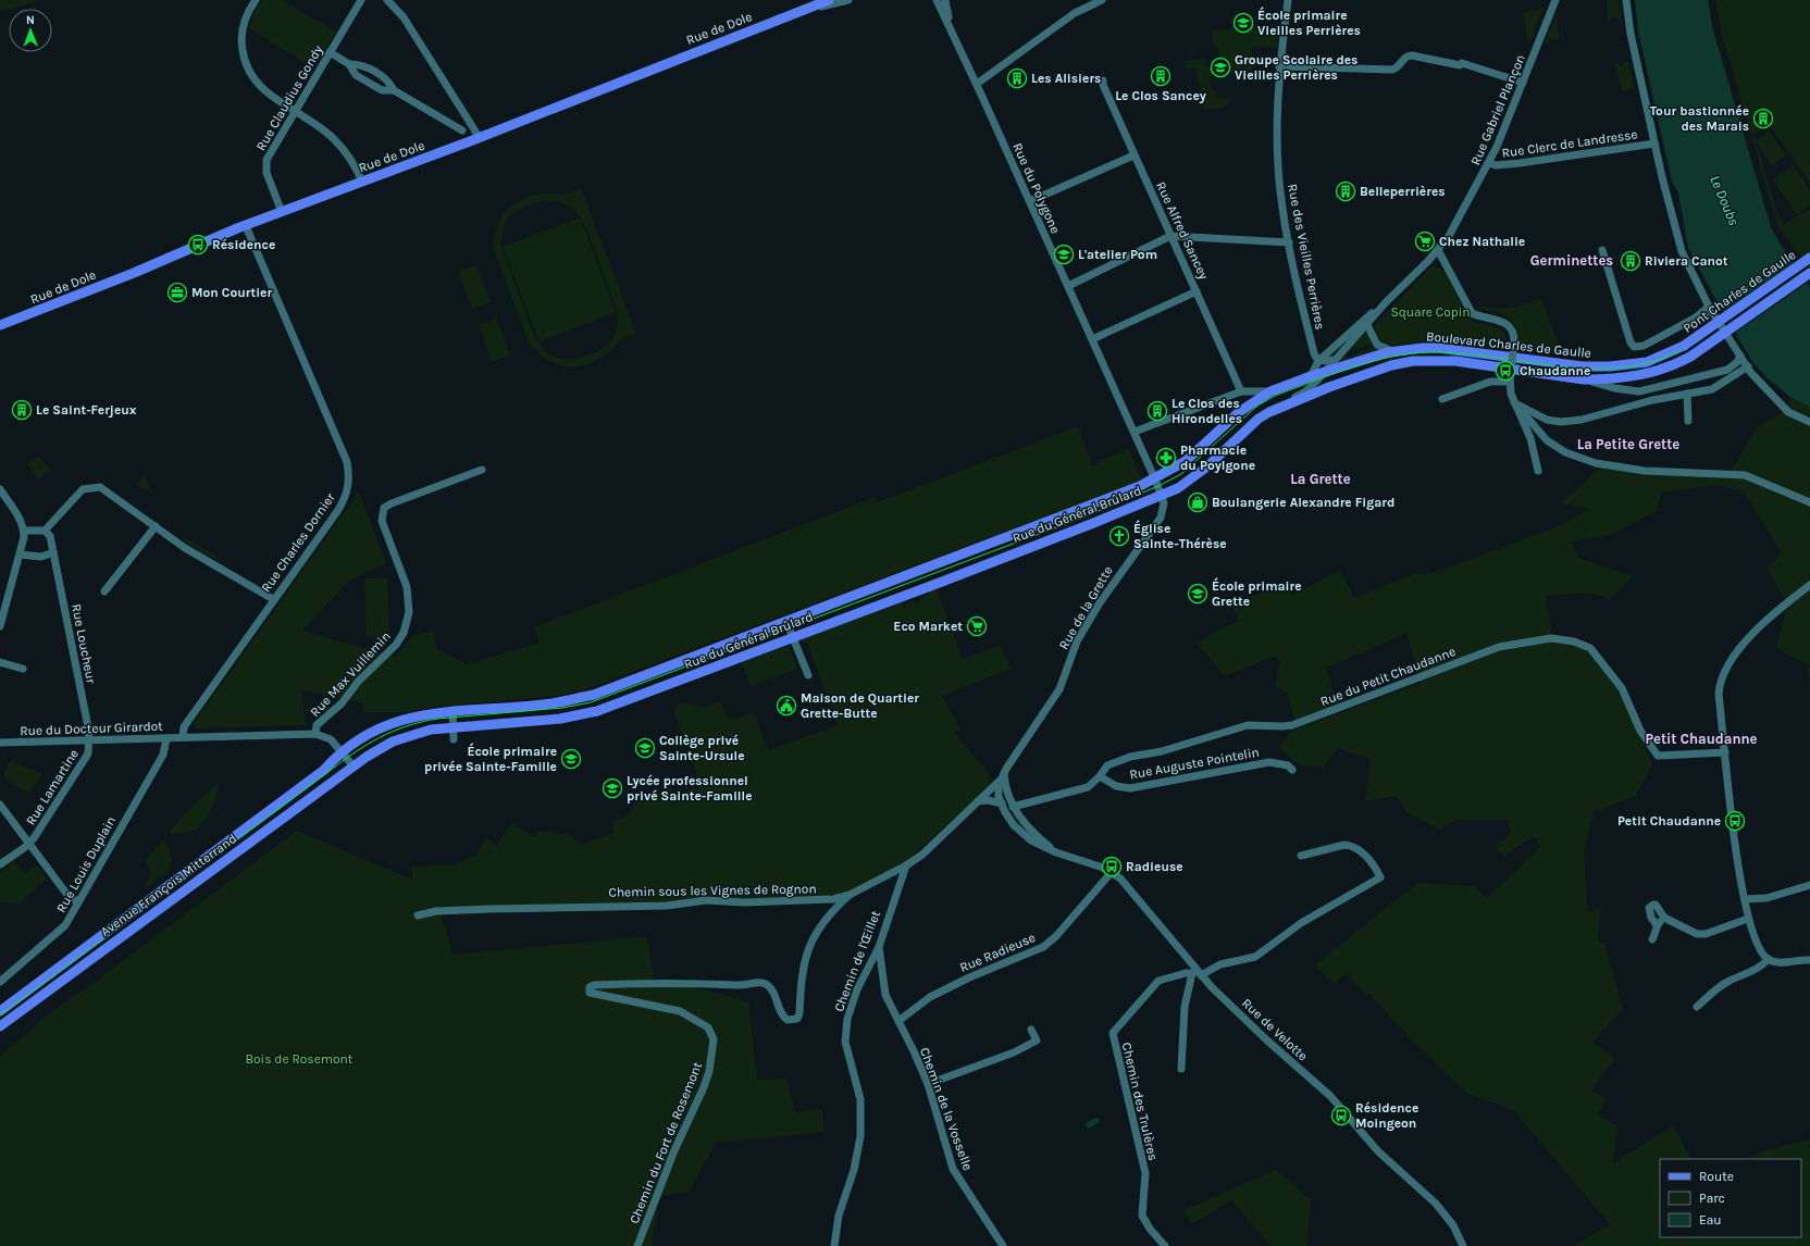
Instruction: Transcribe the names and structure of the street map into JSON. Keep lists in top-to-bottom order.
{
  "streets": {
    "main road": [
      "Rue de Dole",
      "Pont Charles de Gaulle",
      "Boulevard Charles de Gaulle",
      "Rue du Général Brûlard",
      "Avenue François Mitterrand"
    ],
    "street": [
      "Rue Claudius Gondy",
      "Rue Gabriel Plançon",
      "Rue Clerc de Landresse",
      "Rue du Polygone",
      "Rue Alfred Sancey",
      "Rue des Vieilles Perrières",
      "Rue Charles Dornier",
      "Rue de la Grette",
      "Rue Loucheur",
      "Rue Max Vuillemin",
      "Rue du Petit Chaudanne",
      "Rue du Docteur Girardot",
      "Rue Auguste Pointelin",
      "Rue Lamartine",
      "Rue Louis Duplain",
      "Chemin sous les Vignes de Rognon",
      "Rue Radieuse",
      "Chemin de l'Œillet",
      "Rue de Velotte",
      "Chemin des Trulères",
      "Chemin de la Vosselle",
      "Chemin du Fort de Rosemont"
    ]
  },
  "crossings": [
    ["Rue de Dole", "Rue Claudius Gondy"],
    ["Rue de Dole", "Rue Charles Dornier"],
    ["Rue Gabriel Plançon", "Rue Clerc de Landresse"],
    ["Rue Gabriel Plançon", "Rue des Vieilles Perrières"],
    ["Rue Gabriel Plançon", "Boulevard Charles de Gaulle"],
    ["Rue du Polygone", "Boulevard Charles de Gaulle"],
    ["Rue du Polygone", "Rue du Général Brûlard"],
    ["Rue du Polygone", "Rue de la Grette"],
    ["Pont Charles de Gaulle", "Boulevard Charles de Gaulle"],
    ["Boulevard Charles de Gaulle", "Rue du Général Brûlard"],
    ["Rue du Général Brûlard", "Rue de la Grette"],
    ["Rue du Général Brûlard", "Avenue François Mitterrand"],
    ["Rue Charles Dornier", "Rue du Docteur Girardot"],
    ["Rue de la Grette", "Chemin sous les Vignes de Rognon"],
    ["Rue de la Grette", "Rue de Velotte"],
    ["Rue Loucheur", "Rue du Docteur Girardot"],
    ["Rue Loucheur", "Rue Lamartine"],
    ["Rue du Petit Chaudanne", "Rue Auguste Pointelin"],
    ["Rue du Petit Chaudanne", "Rue de Velotte"],
    ["Rue du Docteur Girardot", "Rue Lamartine"],
    ["Rue du Docteur Girardot", "Rue Louis Duplain"],
    ["Chemin sous les Vignes de Rognon", "Chemin de l'Œillet"],
    ["Chemin sous les Vignes de Rognon", "Rue de Velotte"],
    ["Chemin sous les Vignes de Rognon", "Chemin du Fort de Rosemont"],
    ["Rue Radieuse", "Rue de Velotte"],
    ["Rue Radieuse", "Chemin de la Vosselle"],
    ["Chemin de l'Œillet", "Chemin de la Vosselle"],
    ["Rue de Velotte", "Chemin des Trulères"]
  ],
  "districts": [
    "Germinettes",
    "La Petite Grette",
    "La Grette",
    "Petit Chaudanne"
  ],
  "water": ["Le Doubs"],
  "parks": ["Square Copin", "Bois de Rosemont"],
  "places": {
    "school or university": [
      "École primaire Vieilles Perrières",
      "Groupe Scolaire des Vieilles Perrières",
      "L'atelier Pom",
      "École primaire Grette",
      "Collège privé Sainte-Ursule",
      "École primaire privée Sainte-Famille",
      "Lycée professionnel privé Sainte-Famille"
    ],
    "building": [
      "Le Clos Sancey",
      "Les Alisiers",
      "Tour bastionnée des Marais",
      "Belleperrières",
      "Riviera Canot",
      "Le Saint-Ferjeux",
      "Le Clos des Hirondelles"
    ],
    "supermarket": ["Chez Nathalie", "Eco Market"],
    "bus stop": [
      "Résidence",
      "Chaudanne",
      "Petit Chaudanne",
      "Radieuse",
      "Résidence Moingeon"
    ],
    "office": ["Mon Courtier"],
    "pharmacy": ["Pharmacie du Poylgone"],
    "shop": ["Boulangerie Alexandre Figard"],
    "church": ["Église Sainte-Thérèse"],
    "public building": ["Maison de Quartier Grette-Butte"]
  },
  "legend": ["Route", "Parc", "Eau"],
  "north": "top"
}
